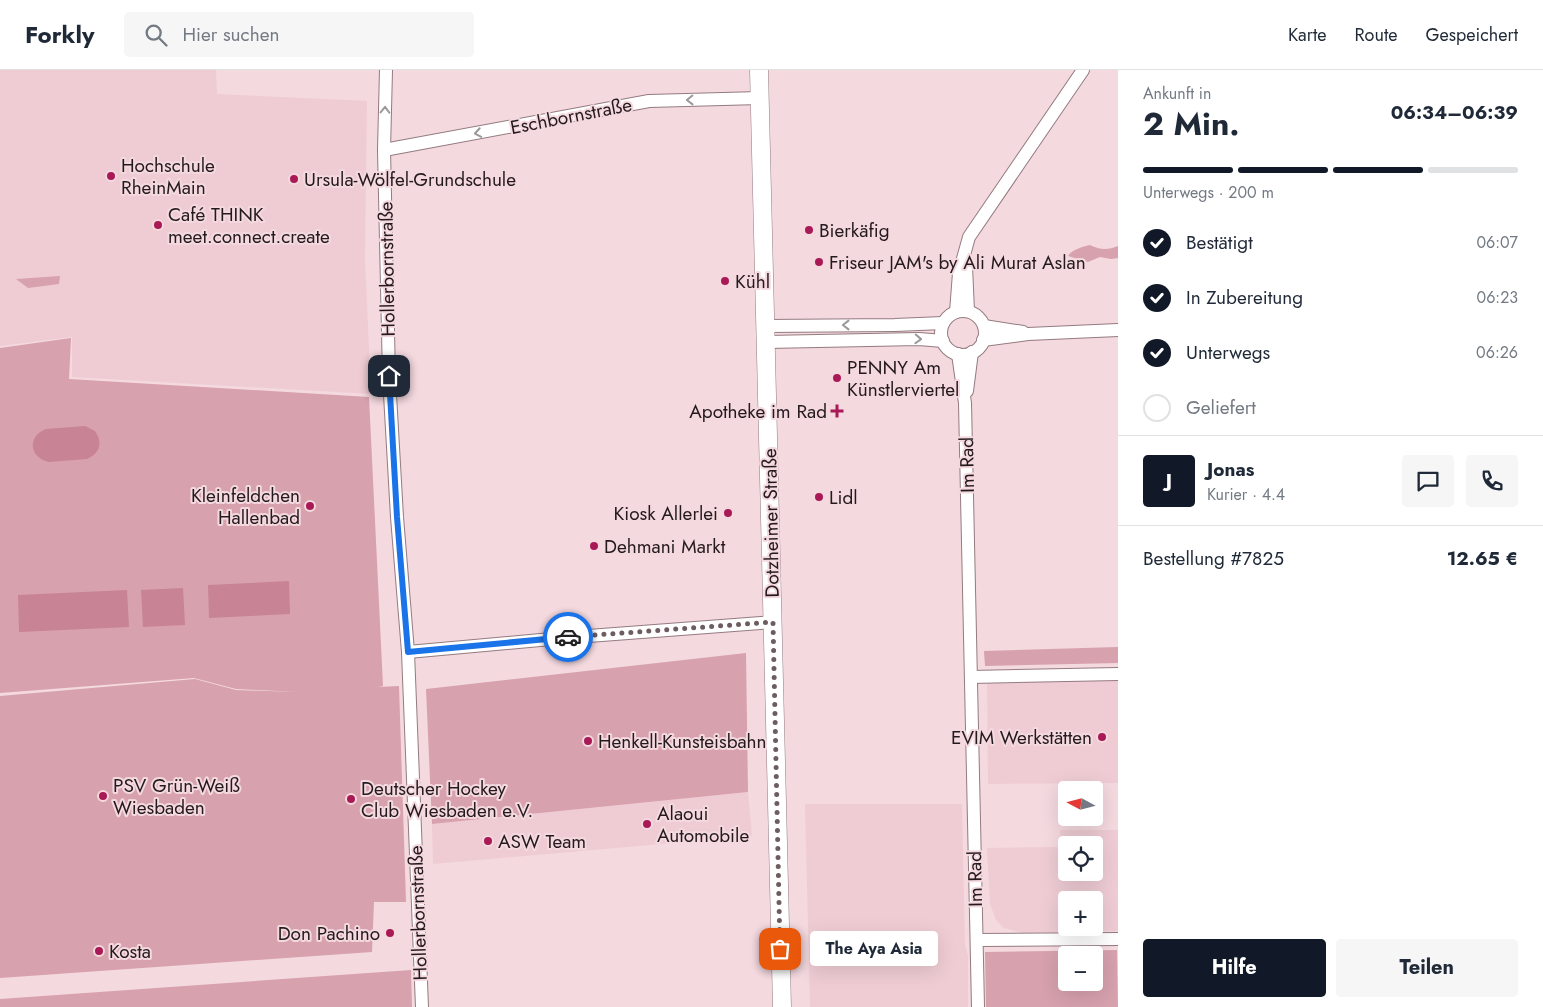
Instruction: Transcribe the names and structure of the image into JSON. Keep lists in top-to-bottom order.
{
  "streets": {
    "main road": ["Dotzheimer Straße"],
    "street": ["Eschbornstraße", "Hollerbornstraße", "Im Rad"]
  },
  "crossings": [
    ["Eschbornstraße", "Hollerbornstraße"],
    ["Eschbornstraße", "Dotzheimer Straße"]
  ],
  "one_way": ["Eschbornstraße"],
  "places": {
    "other": [
      "Hochschule RheinMain",
      "Ursula-Wölfel-Grundschule",
      "Café THINK meet.connect.create",
      "Bierkäfig",
      "Friseur JAM's by Ali Murat Aslan",
      "Kühl",
      "PENNY Am Künstlerviertel",
      "Lidl",
      "Kleinfeldchen Hallenbad",
      "Kiosk Allerlei",
      "Dehmani Markt",
      "EVIM Werkstätten",
      "Henkell-Kunsteisbahn",
      "PSV Grün-Weiß Wiesbaden",
      "Deutscher Hockey Club Wiesbaden e.V.",
      "Alaoui Automobile",
      "ASW Team",
      "Don Pachino",
      "The Aya Asia",
      "Kosta"
    ],
    "health": ["Apotheke im Rad"]
  },
  "north": "left",
  "page": {
    "header": "Forkly",
    "search": "Hier suchen",
    "nav": ["Karte", "Route", "Gespeichert"],
    "heading": ["2 Min.", "Ankunft in", "06:34–06:39"],
    "panel": [
      "Jonas",
      "Kurier · 4.4",
      "Bestellung #7825",
      "12.65 €"
    ],
    "bar": "Unterwegs · 200 m",
    "list": [
      ["Bestätigt", "06:07"],
      ["In Zubereitung", "06:23"],
      ["Unterwegs", "06:26"],
      "Geliefert"
    ],
    "round": "J",
    "map_buttons": ["+", "−"],
    "buttons": ["Hilfe", "Teilen"],
    "bubble": "The Aya Asia"
  }
}
